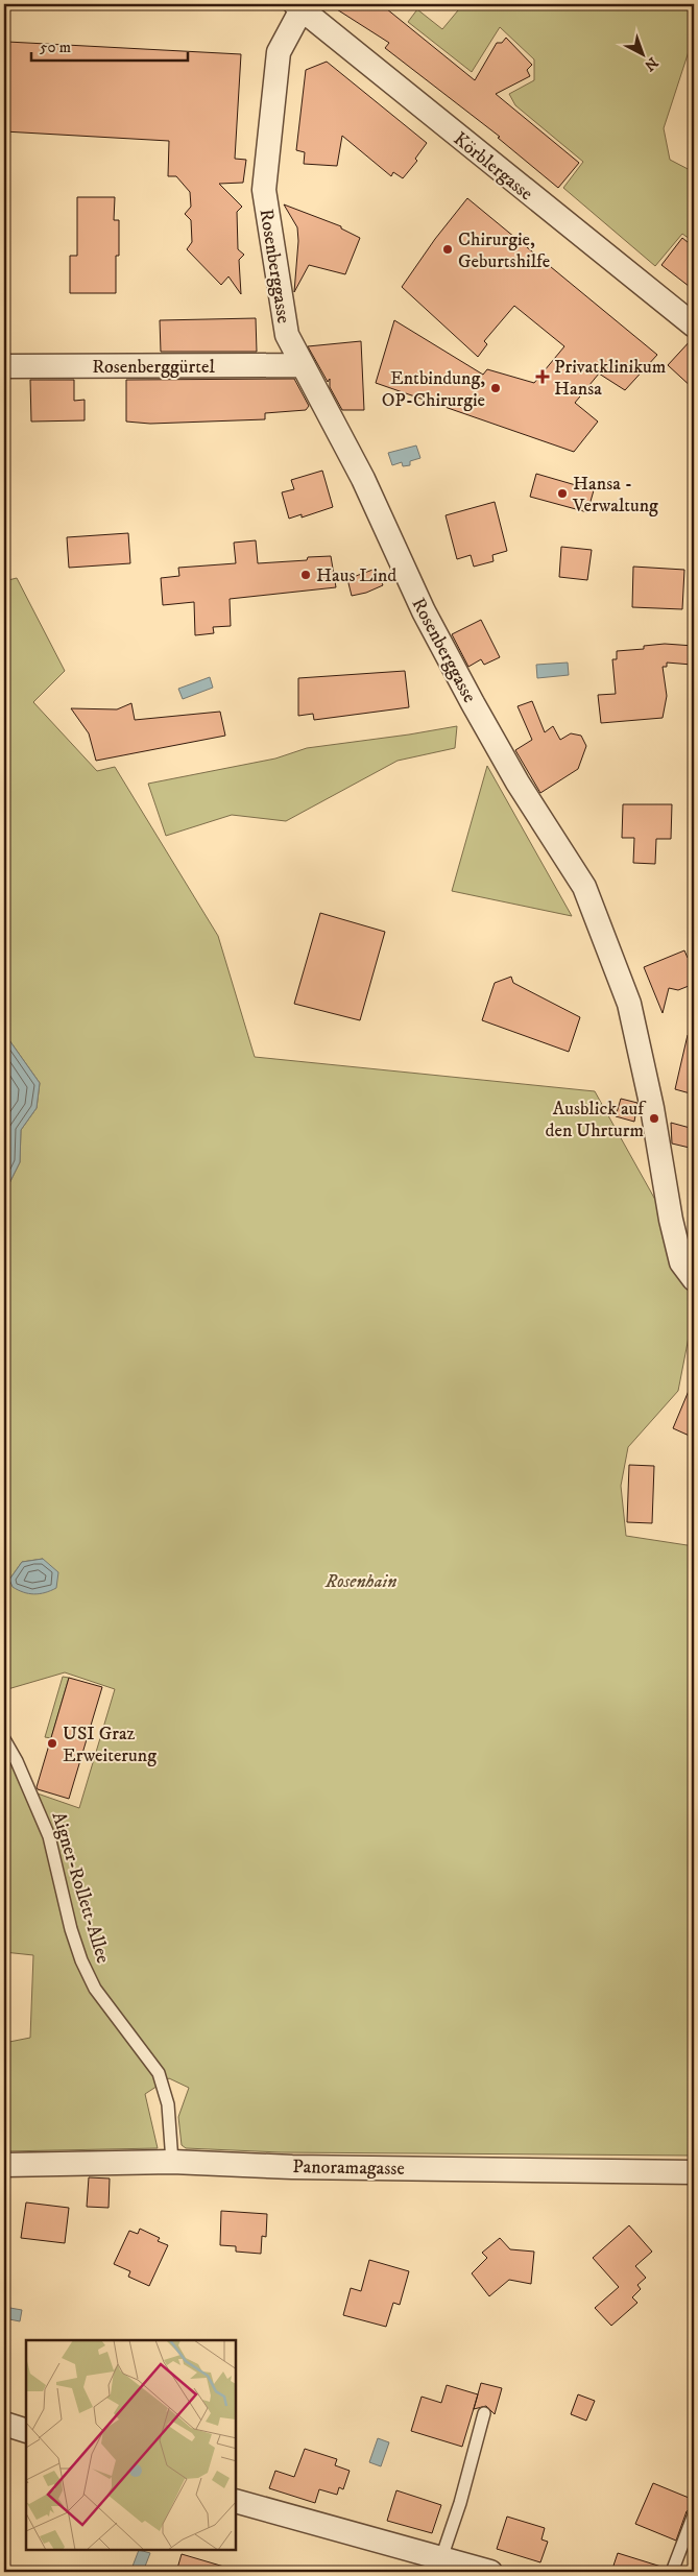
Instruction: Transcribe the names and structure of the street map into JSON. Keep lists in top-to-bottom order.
{
  "streets": {
    "street": [
      "Körblergasse",
      "Rosenberggasse",
      "Rosenberggürtel",
      "Panoramagasse"
    ],
    "lane": ["Aigner-Rollett-Allee"]
  },
  "crossings": [
    ["Körblergasse", "Rosenberggasse"],
    ["Rosenberggasse", "Rosenberggürtel"],
    ["Aigner-Rollett-Allee", "Panoramagasse"]
  ],
  "parks": ["Rosenhain"],
  "places": {
    "other": [
      "Chirurgie, Geburtshilfe",
      "Entbindung, OP-Chirurgie",
      "Hansa - Verwaltung",
      "Haus Lind",
      "Ausblick auf den Uhrturm",
      "USI Graz Erweiterung"
    ],
    "health": ["Privatklinikum Hansa"]
  },
  "scale_bar": "50 m",
  "north": "bottom right"
}
